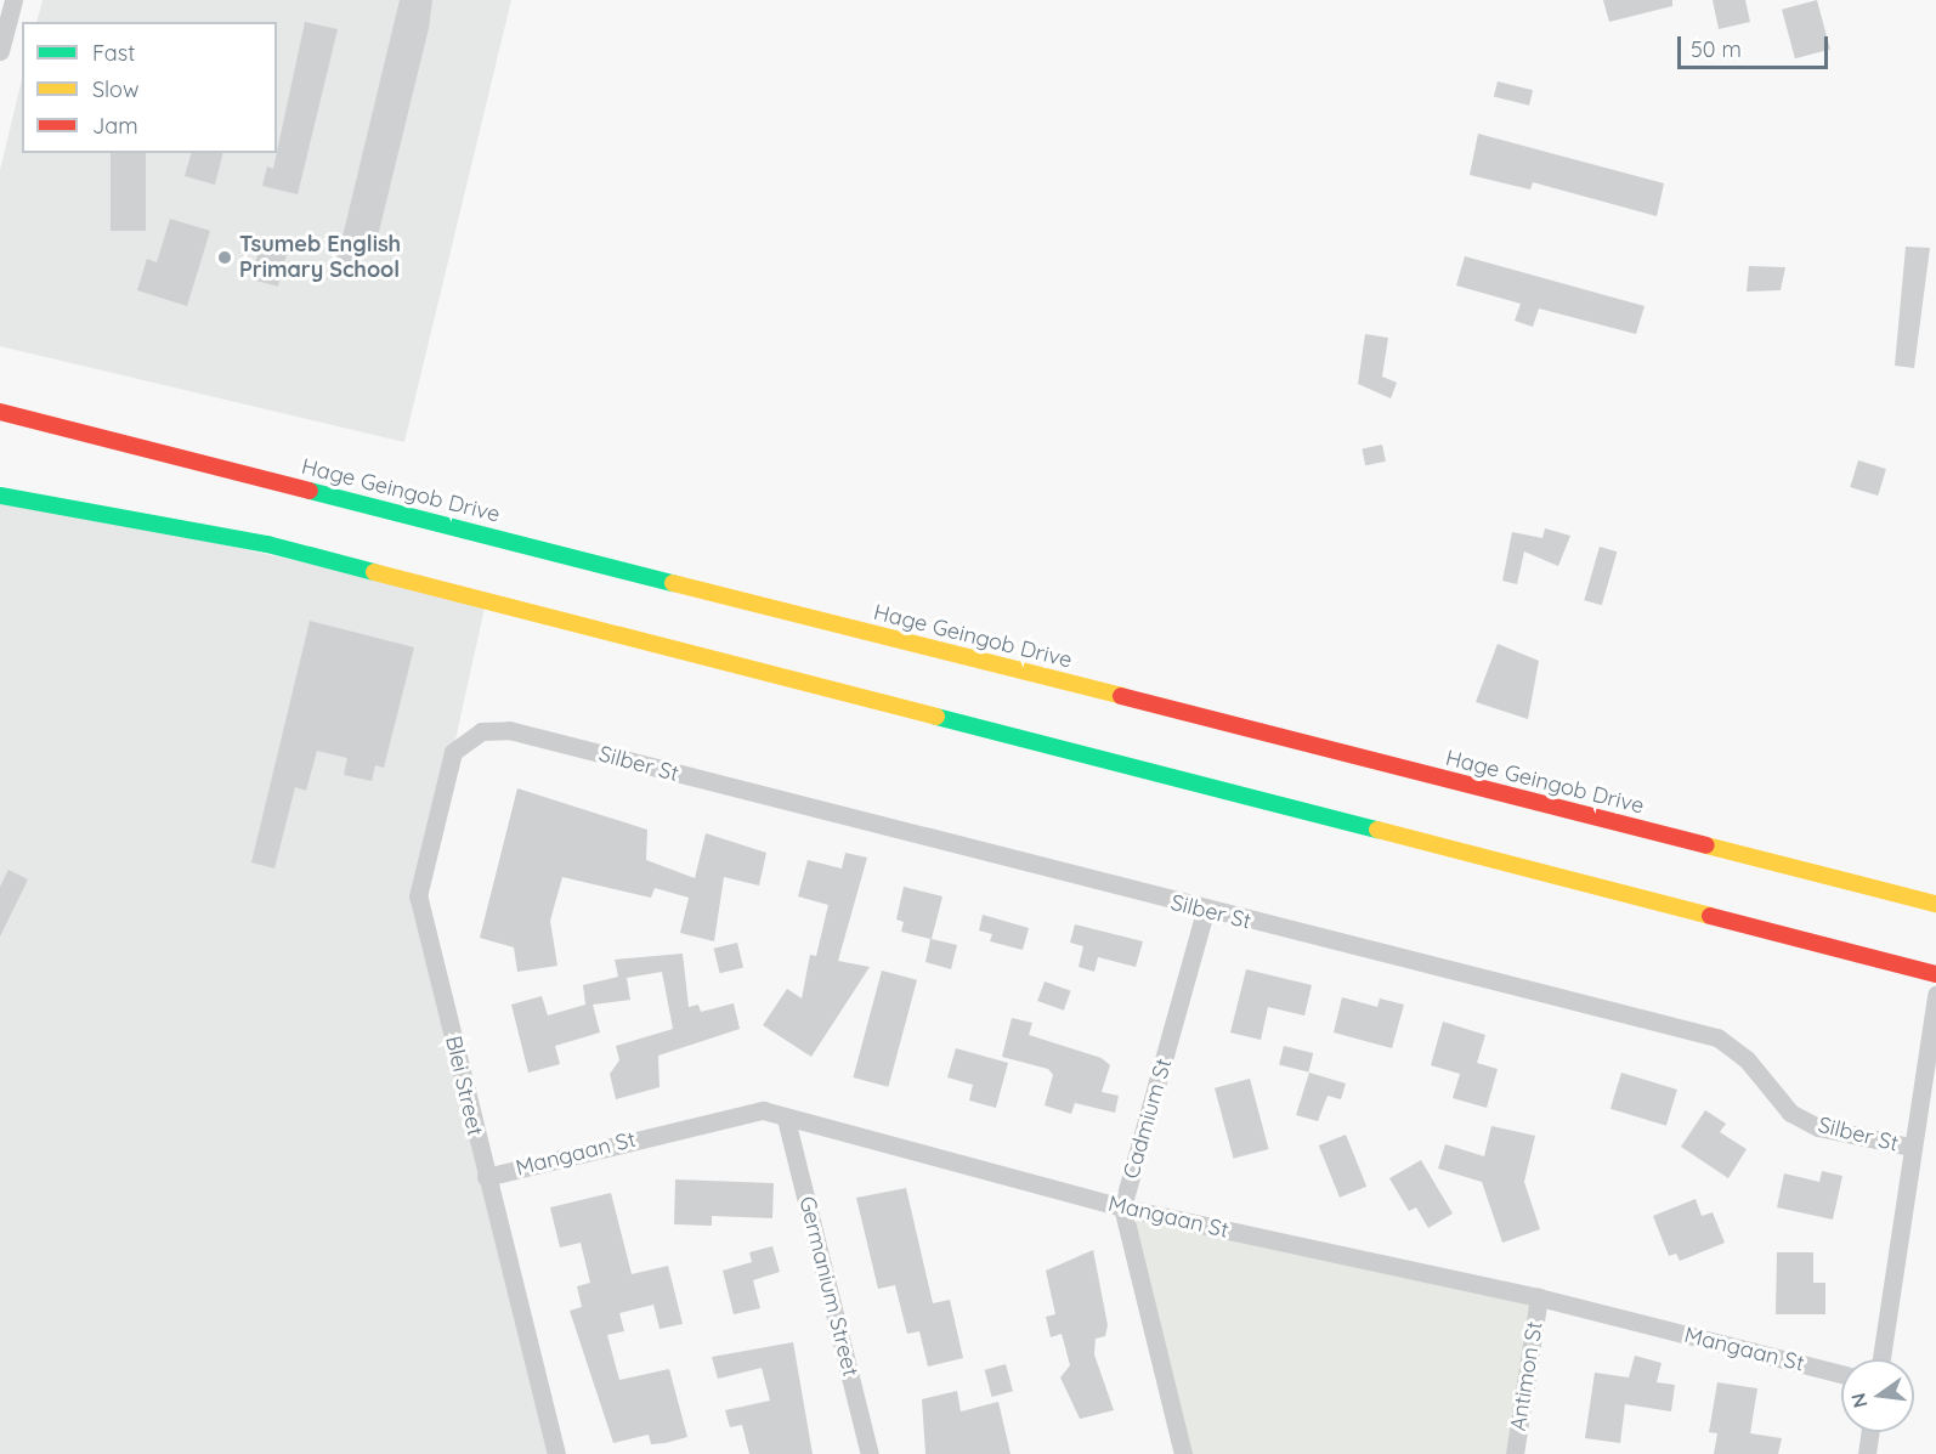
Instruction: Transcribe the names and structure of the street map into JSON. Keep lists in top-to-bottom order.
{
  "streets": {
    "highway": ["Hage Geingob Drive"],
    "street": [
      "Silber St",
      "Blei Street",
      "Cadmium St",
      "Mangaan St",
      "Germanium Street",
      "Antimon St"
    ]
  },
  "crossings": [
    ["Silber St", "Blei Street"],
    ["Silber St", "Cadmium St"],
    ["Blei Street", "Mangaan St"],
    ["Cadmium St", "Mangaan St"],
    ["Mangaan St", "Germanium Street"],
    ["Mangaan St", "Antimon St"]
  ],
  "places": ["Tsumeb English Primary School"],
  "legend": ["Fast", "Slow", "Jam"],
  "scale_bar": "50 m",
  "north": "left"
}
